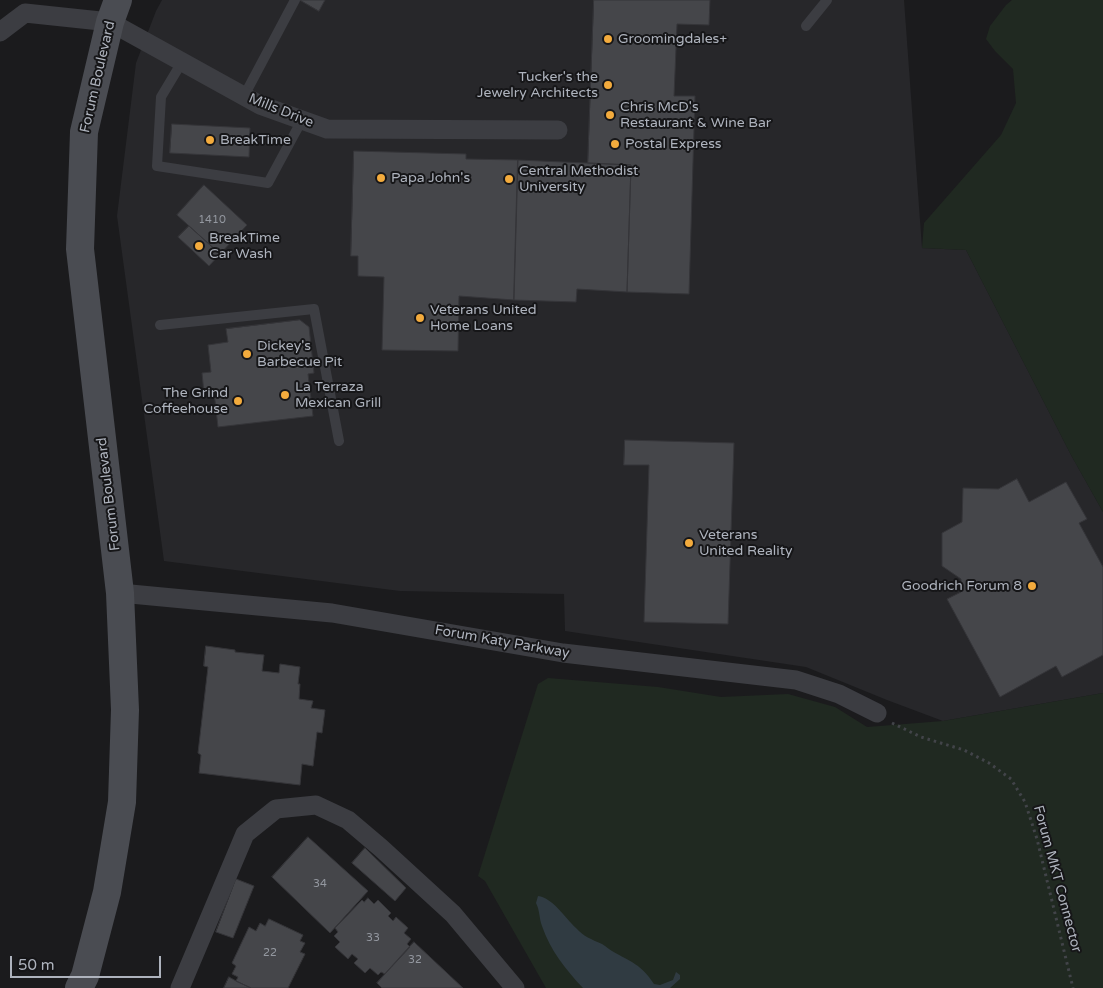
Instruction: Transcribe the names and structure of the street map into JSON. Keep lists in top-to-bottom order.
{
  "streets": {
    "street": ["Forum Boulevard", "Mills Drive", "Forum Katy Parkway"],
    "path": ["Forum MKT Connector"]
  },
  "crossings": [
    ["Forum Boulevard", "Mills Drive"],
    ["Forum Boulevard", "Forum Katy Parkway"],
    ["Forum Katy Parkway", "Forum MKT Connector"]
  ],
  "places": [
    "Groomingdales+",
    "Tucker's the Jewelry Architects",
    "Chris McD's Restaurant & Wine Bar",
    "BreakTime",
    "Postal Express",
    "Papa John's",
    "Central Methodist University",
    "BreakTime Car Wash",
    "Veterans United Home Loans",
    "Dickey's Barbecue Pit",
    "La Terraza Mexican Grill",
    "The Grind Coffeehouse",
    "Veterans United Reality",
    "Goodrich Forum 8"
  ],
  "house_numbers": [
    "1410",
    "34",
    "33",
    "22",
    "32"
  ],
  "scale_bar": "50 m"
}
